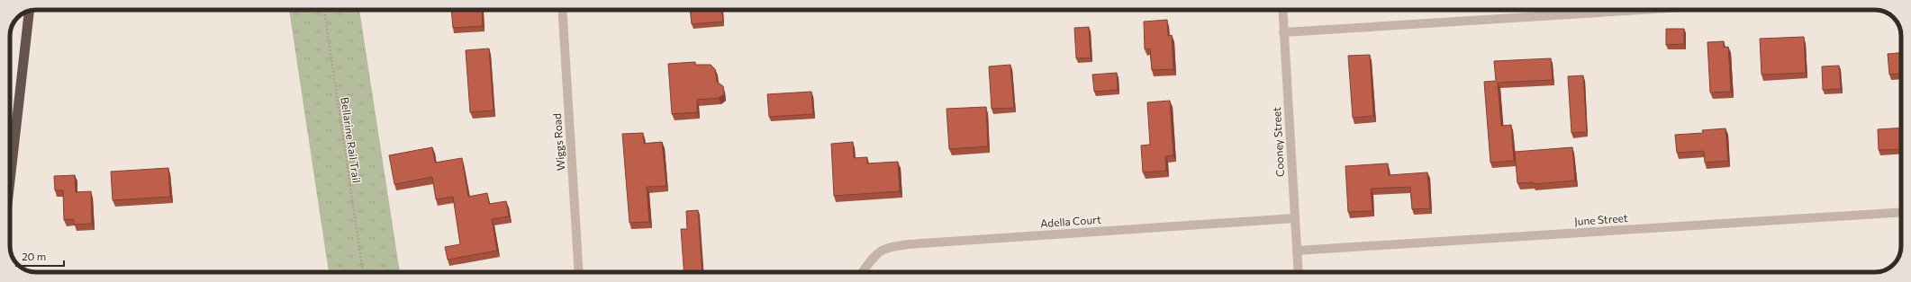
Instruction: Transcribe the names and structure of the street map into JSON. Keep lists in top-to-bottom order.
{
  "streets": {
    "street": [
      "Wiggs Road",
      "Cooney Street",
      "June Street",
      "Adella Court"
    ],
    "path": ["Bellarine Rail Trail"]
  },
  "crossings": [
    ["Cooney Street", "June Street"],
    ["Cooney Street", "Adella Court"]
  ],
  "scale_bar": "20 m"
}
